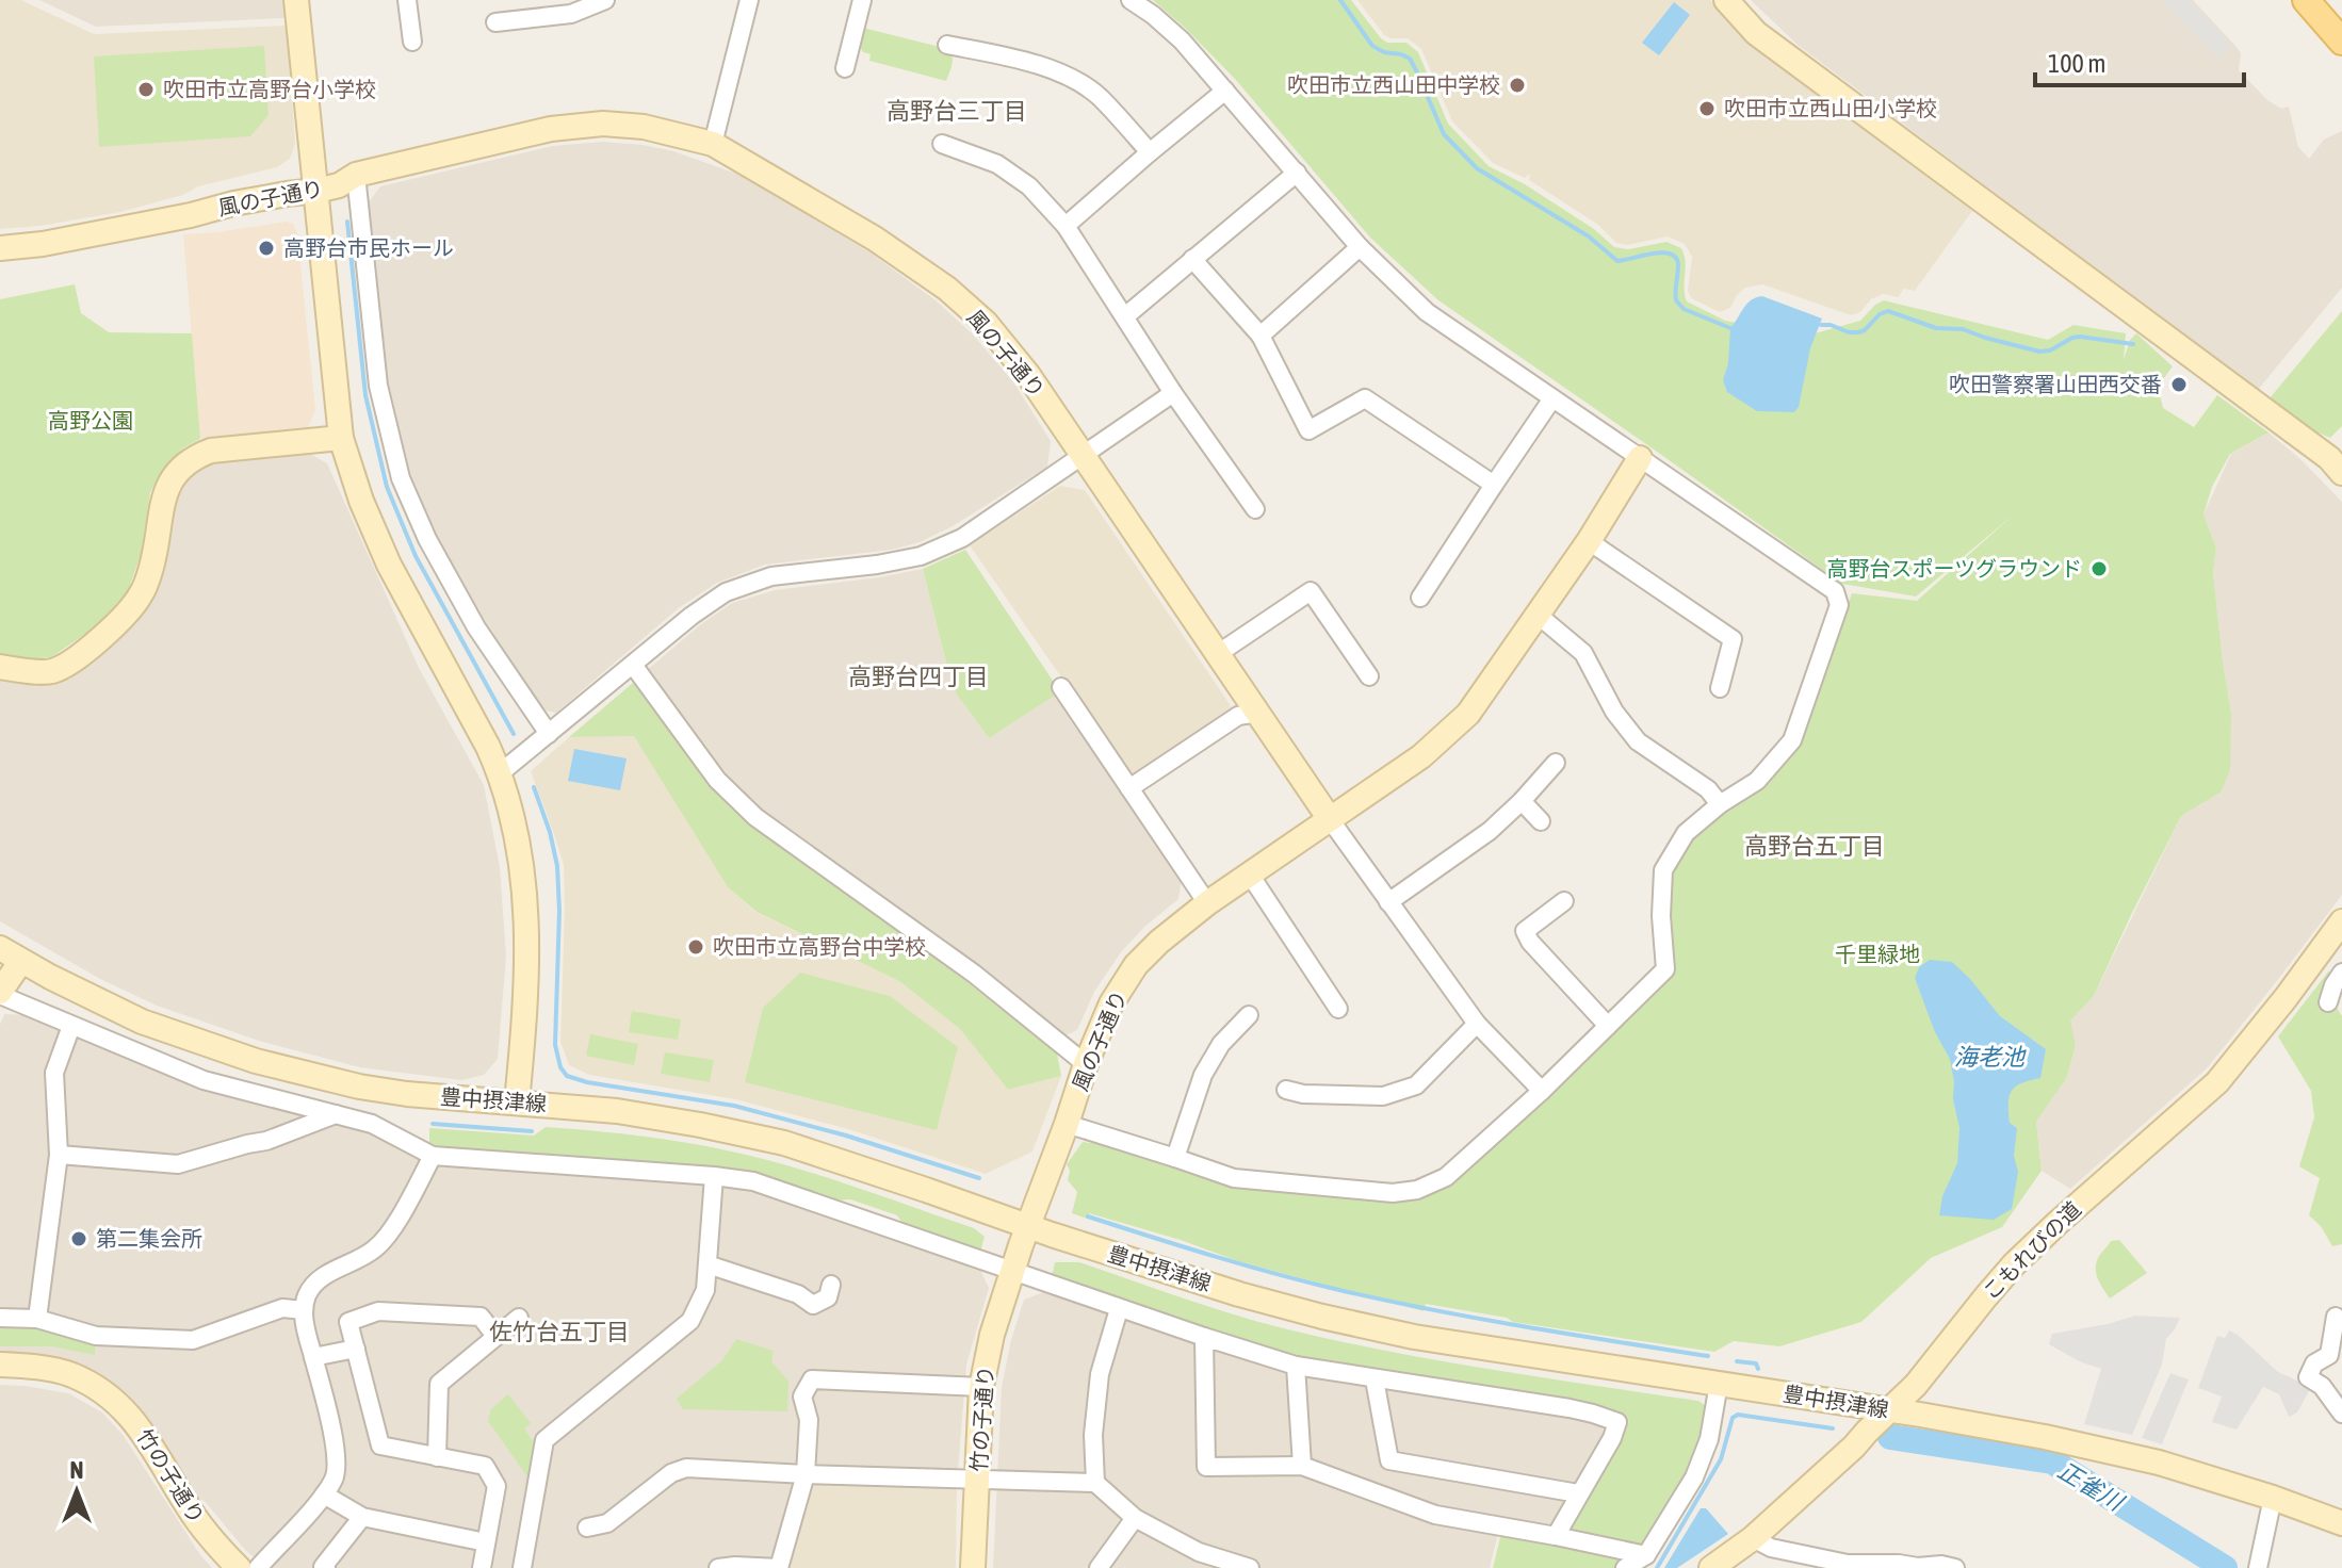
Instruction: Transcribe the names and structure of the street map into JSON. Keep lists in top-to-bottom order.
{
  "streets": {
    "street": [
      "風の子通り",
      "豊中摂津線",
      "こもれびの道",
      "竹の子通り"
    ]
  },
  "crossings": [
    ["風の子通り", "豊中摂津線"],
    ["風の子通り", "竹の子通り"],
    ["豊中摂津線", "こもれびの道"],
    ["豊中摂津線", "竹の子通り"]
  ],
  "districts": [
    "高野台三丁目",
    "高野台四丁目",
    "高野台五丁目",
    "佐竹台五丁目"
  ],
  "water": ["海老池", "正雀川"],
  "parks": ["高野公園", "千里緑地"],
  "places": [
    "吹田市立西山田中学校",
    "吹田市立高野台小学校",
    "吹田市立西山田小学校",
    "高野台市民ホール",
    "吹田警察署山田西交番",
    "高野台スポーツグラウンド",
    "吹田市立高野台中学校",
    "第二集会所"
  ],
  "scale_bar": "100 m",
  "north": "top"
}
